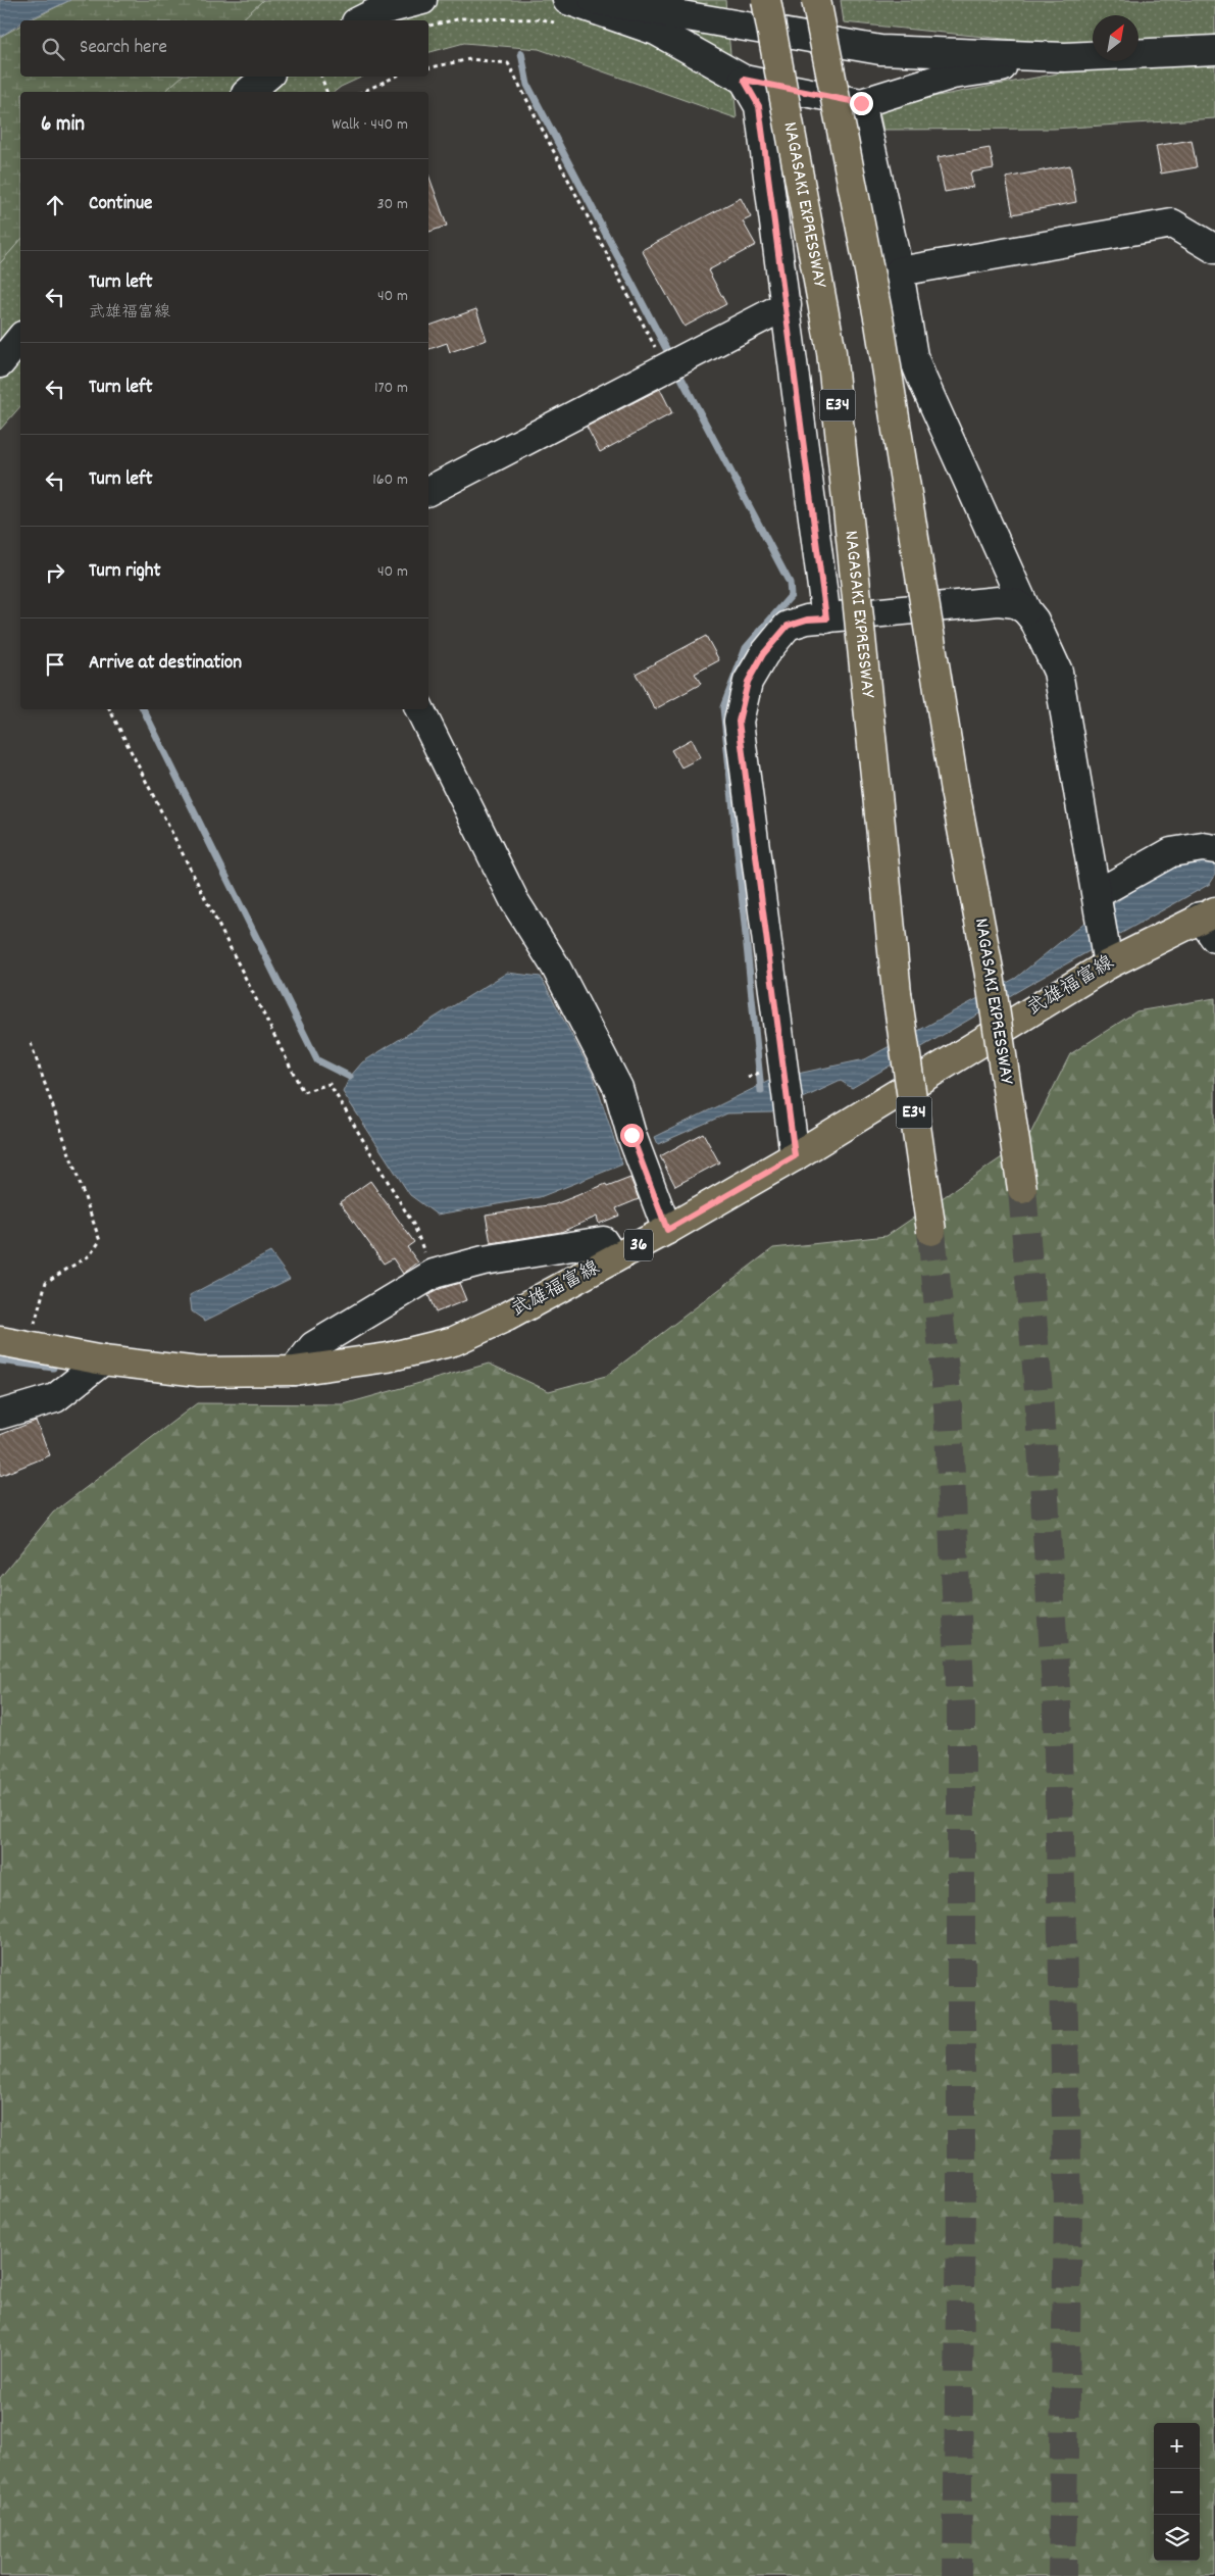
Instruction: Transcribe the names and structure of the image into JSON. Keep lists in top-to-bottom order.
{
  "streets": {
    "main road": [
      "NAGASAKI EXPRESSWAY",
      "E34",
      "武雄福富線",
      "36"
    ]
  },
  "north": "top right",
  "page": {
    "search": "Search here",
    "heading": ["6 min", "Walk · 440 m"],
    "list": [
      ["Continue", "30 m"],
      ["Turn left", "武雄福富線", "40 m"],
      ["Turn left", "170 m"],
      ["Turn left", "160 m"],
      ["Turn right", "40 m"],
      "Arrive at destination"
    ],
    "map_buttons": ["+", "−"]
  }
}
